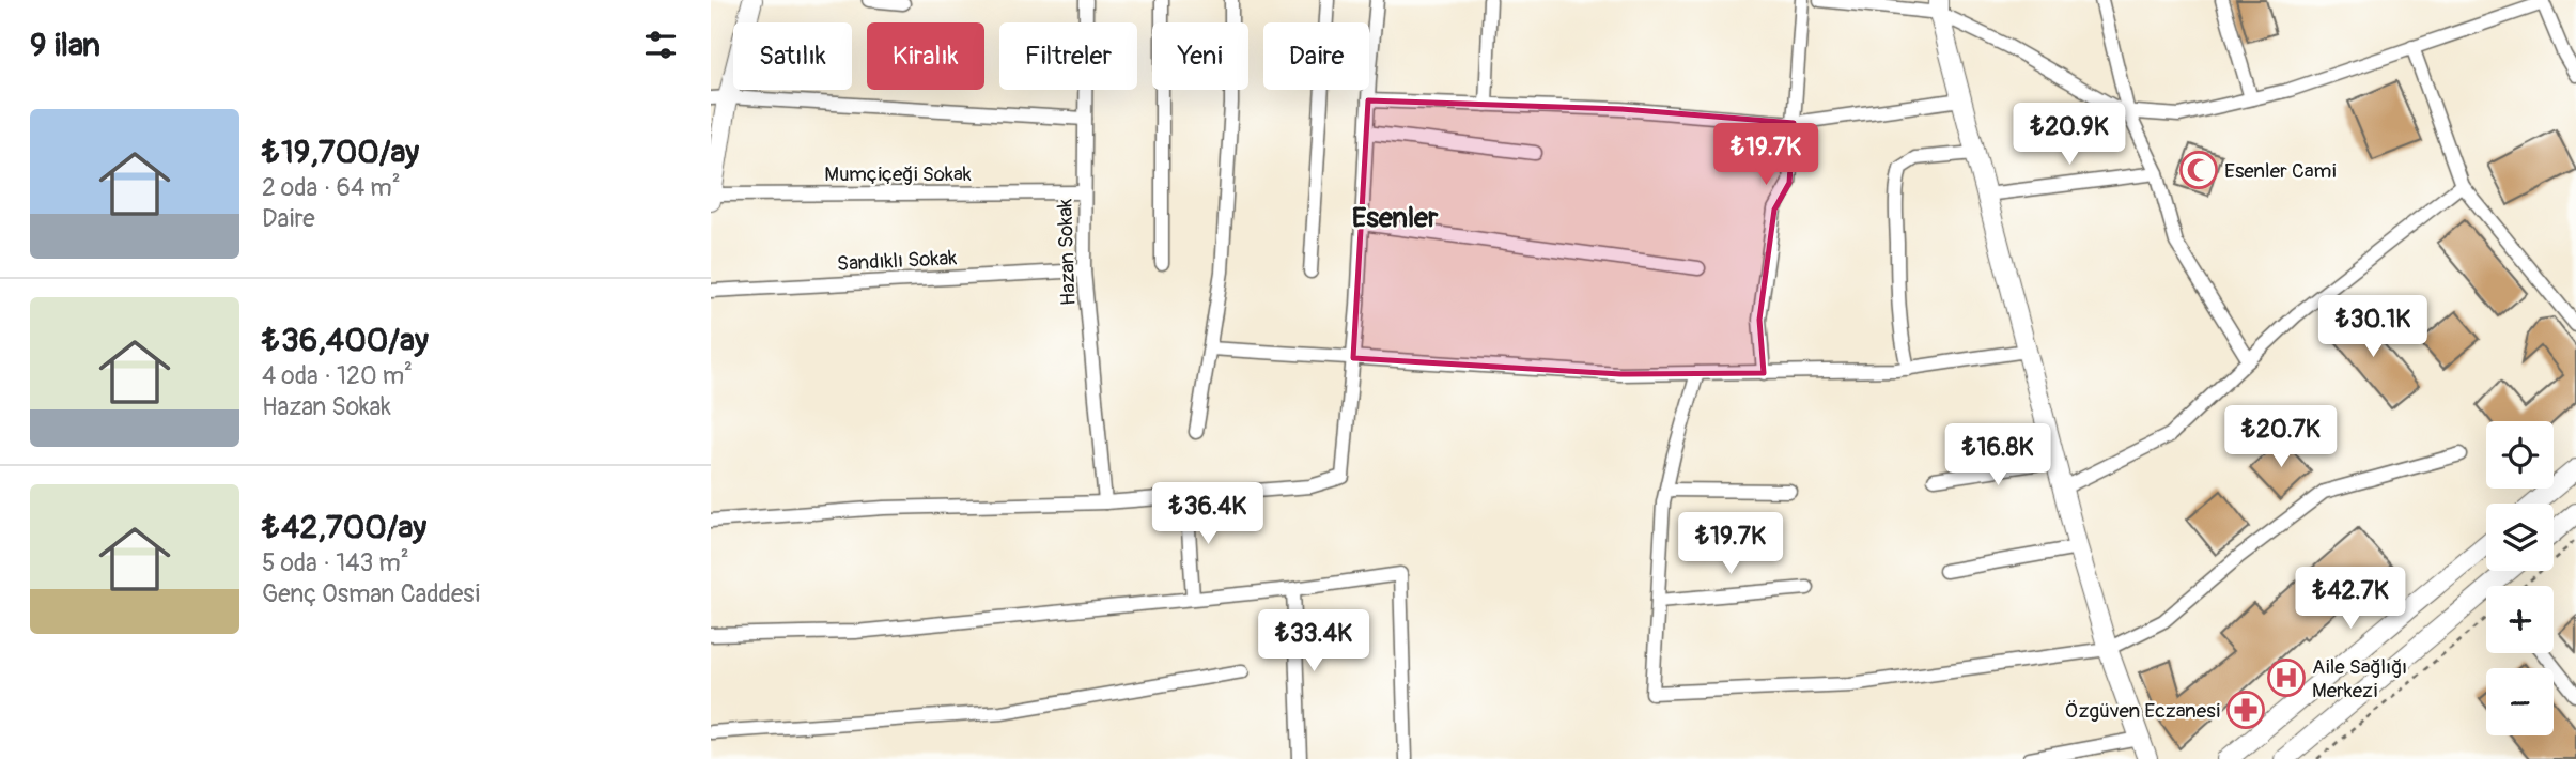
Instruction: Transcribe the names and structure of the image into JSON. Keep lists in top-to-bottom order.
{
  "streets": {
    "street": ["Mumçiçeği Sokak", "Hazan Sokak", "Sandıklı Sokak"]
  },
  "crossings": [
    ["Mumçiçeği Sokak", "Hazan Sokak"],
    ["Hazan Sokak", "Sandıklı Sokak"]
  ],
  "districts": ["Esenler"],
  "places": {
    "mosque": ["Esenler Cami"],
    "hospital": ["Aile Sağlığı Merkezi"],
    "pharmacy": ["Özgüven Eczanesi"]
  },
  "page": {
    "heading": "9 ilan",
    "chip": [
      "Satılık",
      "Kiralık",
      "Filtreler",
      "Yeni",
      "Daire"
    ],
    "list": [
      {
        "name": "₺19,700/ay",
        "note": "2 oda · 64 m² · Daire"
      },
      {
        "name": "₺36,400/ay",
        "note": "4 oda · 120 m² · Hazan Sokak"
      },
      {
        "name": "₺42,700/ay",
        "note": "5 oda · 143 m² · Genç Osman Caddesi"
      }
    ],
    "price": [
      "₺20.9K",
      "₺19.7K",
      "₺30.1K",
      "₺20.7K",
      "₺16.8K",
      "₺36.4K",
      "₺19.7K",
      "₺42.7K",
      "₺33.4K"
    ],
    "map_buttons": ["+", "−"]
  }
}
